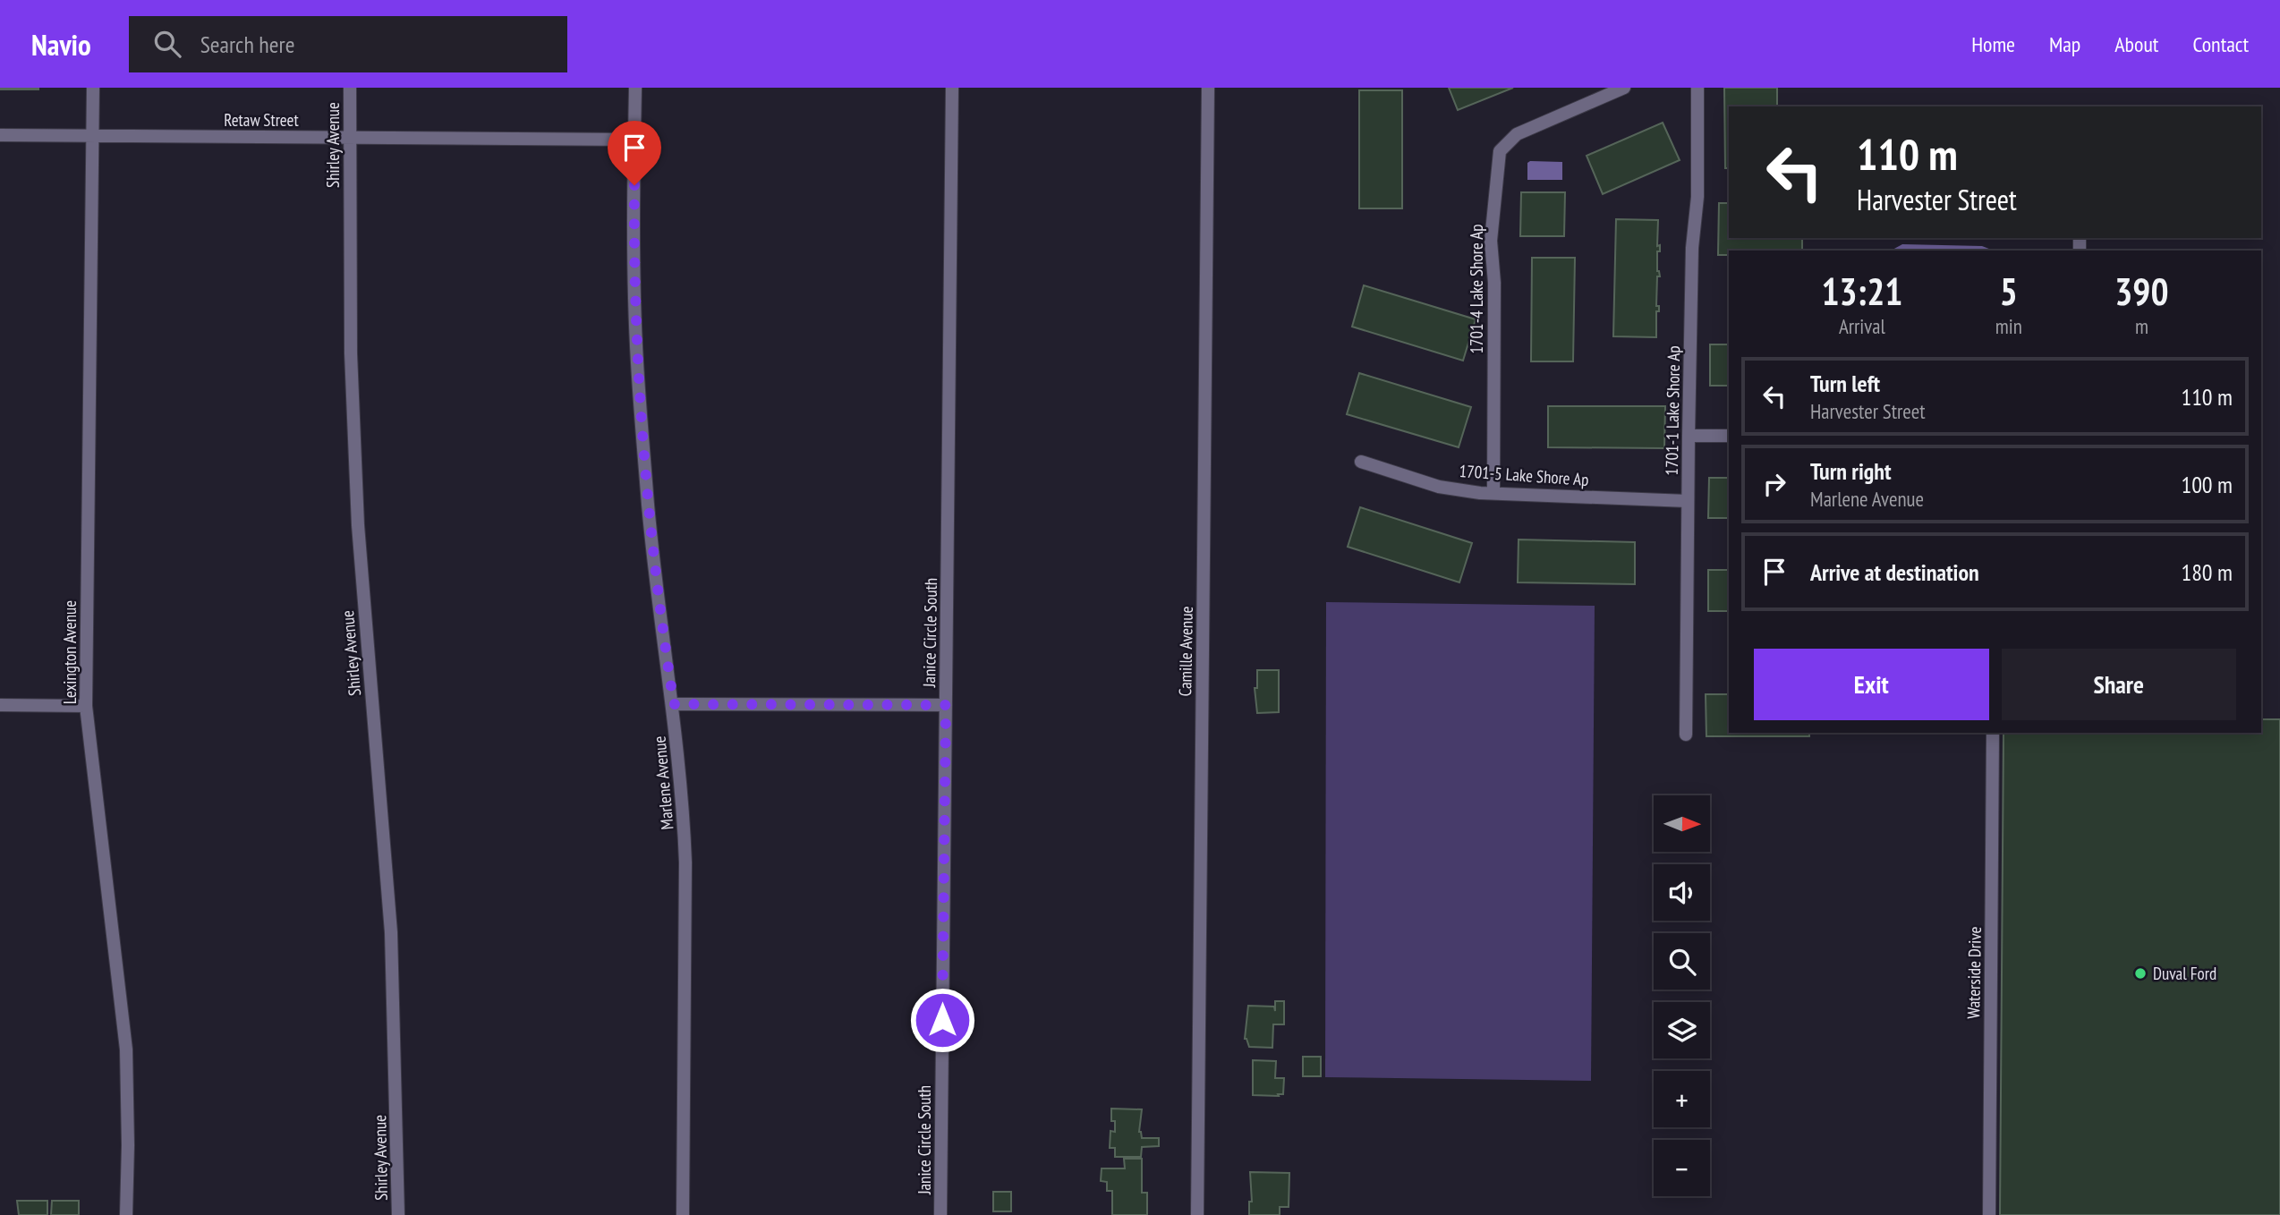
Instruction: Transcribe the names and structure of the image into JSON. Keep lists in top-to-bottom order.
{
  "streets": {
    "street": [
      "Retaw Street",
      "Shirley Avenue",
      "1701-4 Lake Shore Ap",
      "1701-1 Lake Shore Ap",
      "1701-5 Lake Shore Ap",
      "Janice Circle South",
      "Camille Avenue",
      "Lexington Avenue",
      "Marlene Avenue",
      "Waterside Drive"
    ]
  },
  "crossings": [
    ["Retaw Street", "Shirley Avenue"],
    ["Retaw Street", "Lexington Avenue"],
    ["Retaw Street", "Marlene Avenue"],
    ["1701-4 Lake Shore Ap", "1701-5 Lake Shore Ap"],
    ["1701-1 Lake Shore Ap", "1701-5 Lake Shore Ap"]
  ],
  "places": ["Duval Ford"],
  "north": "right",
  "page": {
    "header": "Navio",
    "search": "Search here",
    "nav": [
      "Home",
      "Map",
      "About",
      "Contact"
    ],
    "turn": ["110 m", "Harvester Street"],
    "eta": [
      "13:21",
      "Arrival",
      "5",
      "min",
      "390",
      "m"
    ],
    "list": [
      {
        "name": "Turn left",
        "note": "Harvester Street",
        "value": "110 m"
      },
      {
        "name": "Turn right",
        "note": "Marlene Avenue",
        "value": "100 m"
      },
      {
        "name": "Arrive at destination",
        "value": "180 m"
      }
    ],
    "buttons": ["Exit", "Share"],
    "map_buttons": ["+", "−"]
  }
}
